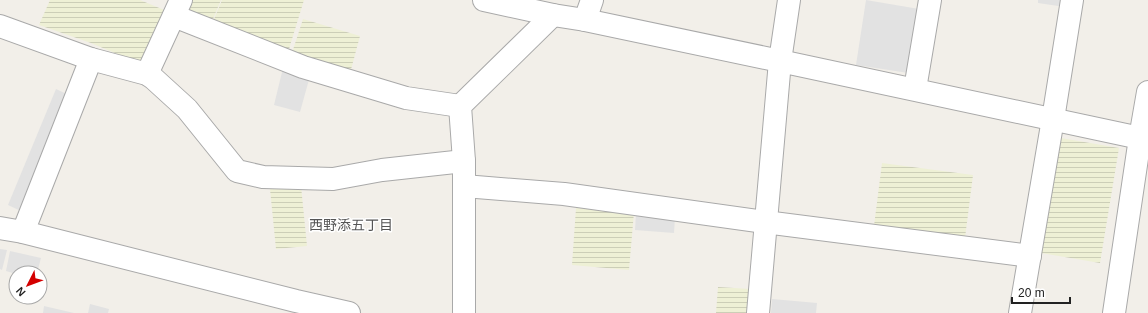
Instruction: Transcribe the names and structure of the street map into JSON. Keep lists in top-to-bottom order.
{
  "districts": ["西野添五丁目"],
  "scale_bar": "20 m",
  "north": "bottom left"
}
